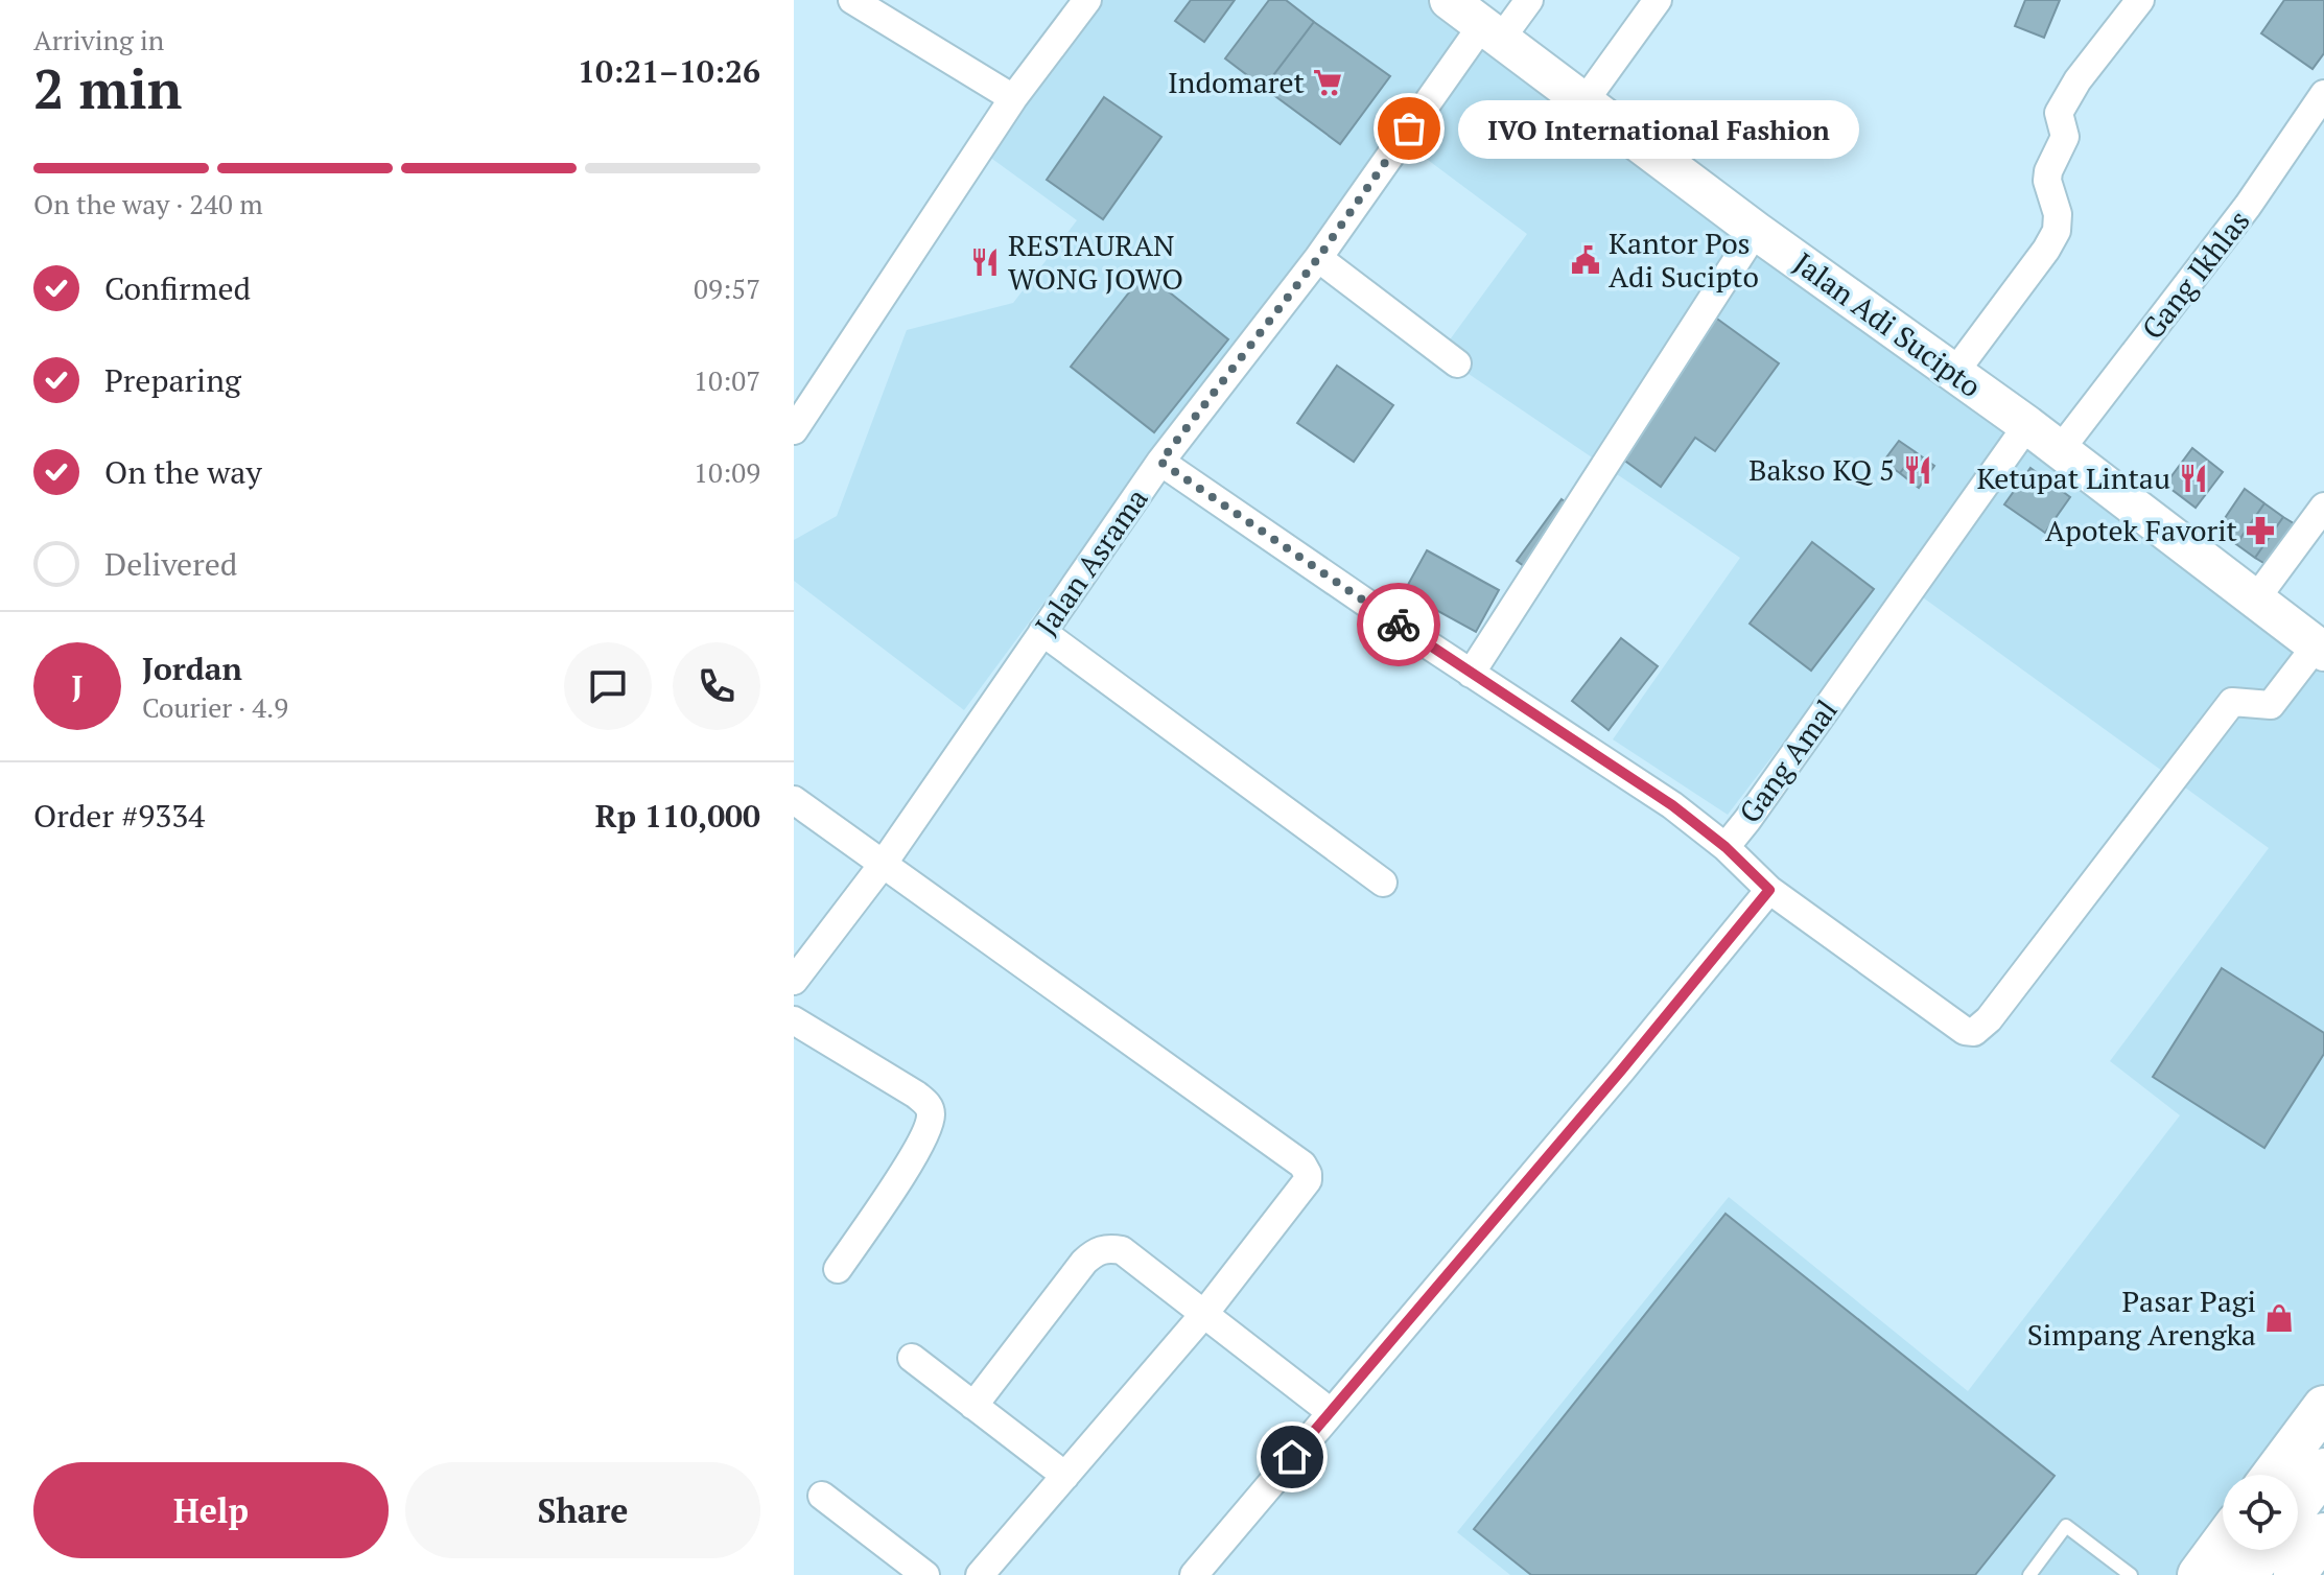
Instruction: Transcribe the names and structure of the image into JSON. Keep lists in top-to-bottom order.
{
  "streets": {
    "main road": ["Jalan Adi Sucipto"],
    "street": ["Gang Ikhlas", "Jalan Asrama", "Gang Amal"]
  },
  "crossings": [
    ["Gang Ikhlas", "Jalan Adi Sucipto"],
    ["Jalan Adi Sucipto", "Jalan Asrama"],
    ["Jalan Adi Sucipto", "Gang Amal"]
  ],
  "places": {
    "supermarket": ["Indomaret"],
    "other": ["IVO International Fashion"],
    "public building": ["Kantor Pos Adi Sucipto"],
    "restaurant": ["RESTAURAN WONG JOWO", "Bakso KQ 5", "Ketupat Lintau"],
    "pharmacy": ["Apotek Favorit"],
    "shop": ["Pasar Pagi Simpang Arengka"]
  },
  "page": {
    "heading": ["2 min", "Arriving in", "10:21–10:26"],
    "panel": [
      "Jordan",
      "Courier · 4.9",
      "Order #9334",
      "Rp 110,000"
    ],
    "bubble": "IVO International Fashion",
    "bar": "On the way · 240 m",
    "list": [
      ["Confirmed", "09:57"],
      ["Preparing", "10:07"],
      ["On the way", "10:09"],
      "Delivered"
    ],
    "round": "J",
    "buttons": ["Help", "Share"]
  }
}
